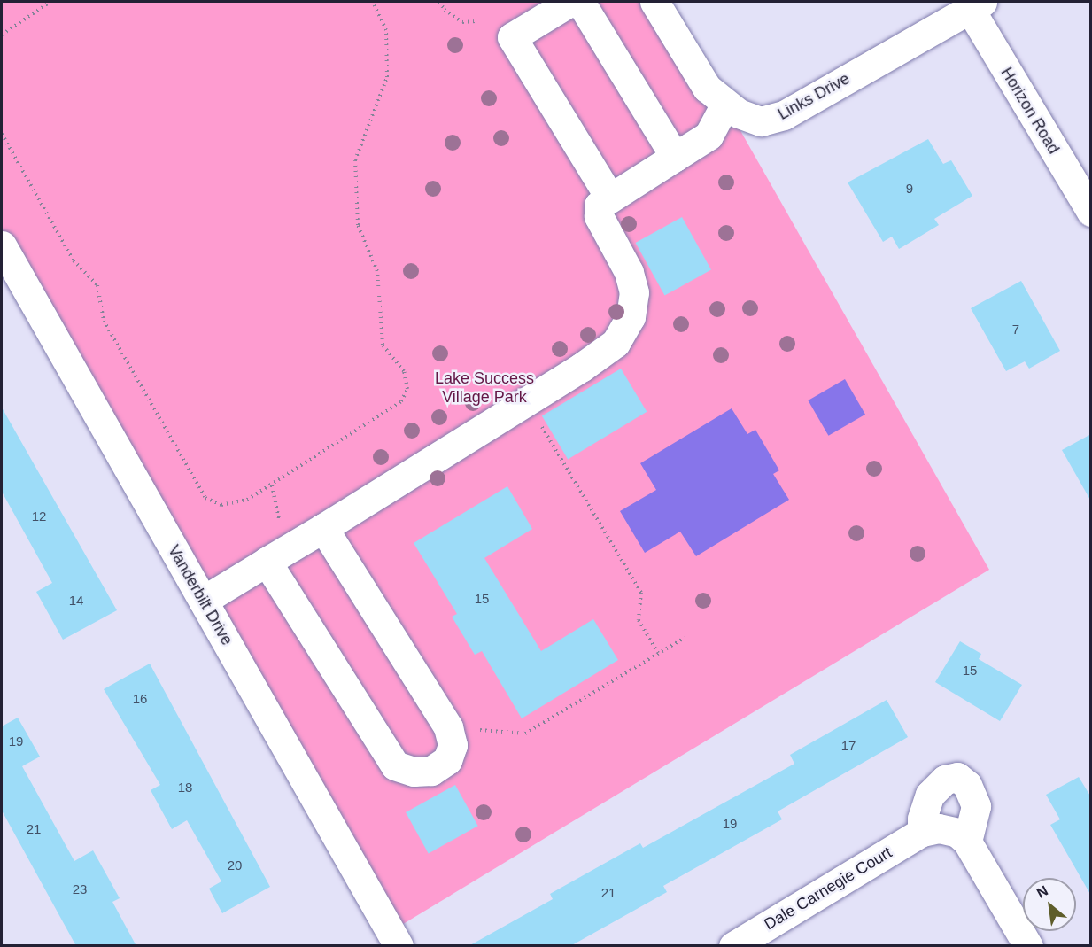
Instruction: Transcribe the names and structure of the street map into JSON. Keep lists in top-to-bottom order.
{
  "streets": {
    "street": [
      "Links Drive",
      "Horizon Road",
      "Vanderbilt Drive",
      "Dale Carnegie Court"
    ]
  },
  "crossings": [
    ["Links Drive", "Horizon Road"]
  ],
  "parks": ["Lake Success Village Park"],
  "house_numbers": [
    "9",
    "7",
    "12",
    "15",
    "14",
    "15",
    "16",
    "19",
    "17",
    "18",
    "19",
    "21",
    "20",
    "23",
    "21"
  ],
  "north": "top left"
}
